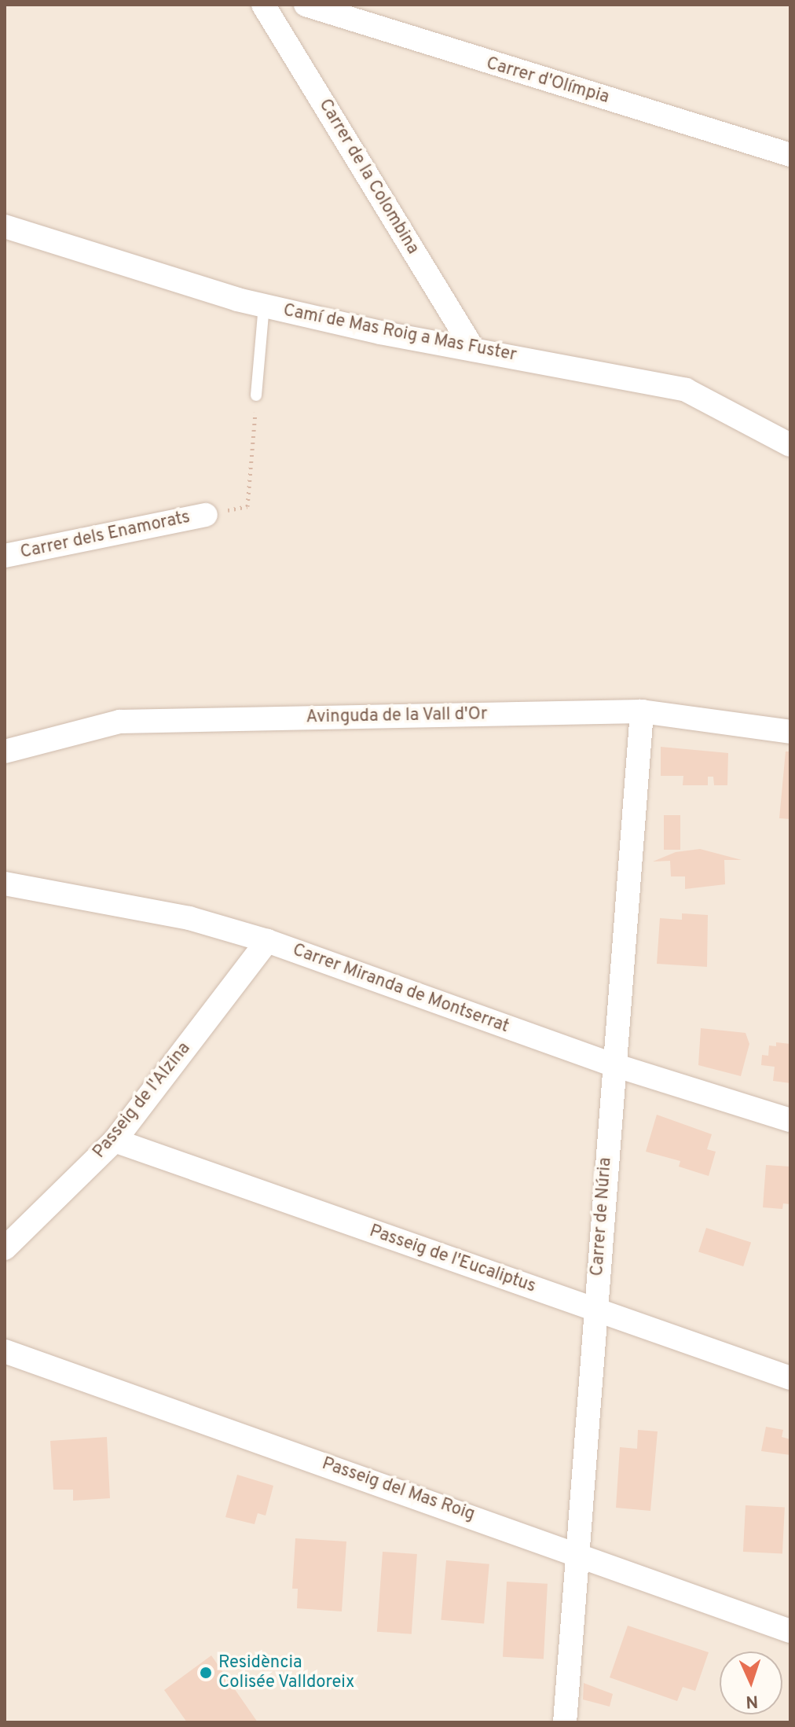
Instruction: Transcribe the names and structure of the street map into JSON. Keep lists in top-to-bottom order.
{
  "streets": {
    "street": [
      "Carrer d'Olímpia",
      "Carrer de la Colombina",
      "Camí de Mas Roig a Mas Fuster",
      "Carrer dels Enamorats",
      "Avinguda de la Vall d'Or",
      "Carrer Miranda de Montserrat",
      "Passeig de l'Alzina",
      "Carrer de Núria",
      "Passeig de l'Eucaliptus",
      "Passeig del Mas Roig"
    ]
  },
  "crossings": [
    ["Carrer de la Colombina", "Camí de Mas Roig a Mas Fuster"],
    ["Avinguda de la Vall d'Or", "Carrer de Núria"],
    ["Carrer Miranda de Montserrat", "Passeig de l'Alzina"],
    ["Carrer Miranda de Montserrat", "Carrer de Núria"],
    ["Passeig de l'Alzina", "Passeig de l'Eucaliptus"],
    ["Carrer de Núria", "Passeig de l'Eucaliptus"],
    ["Carrer de Núria", "Passeig del Mas Roig"]
  ],
  "places": ["Residència Colisée Valldoreix"],
  "north": "bottom"
}
